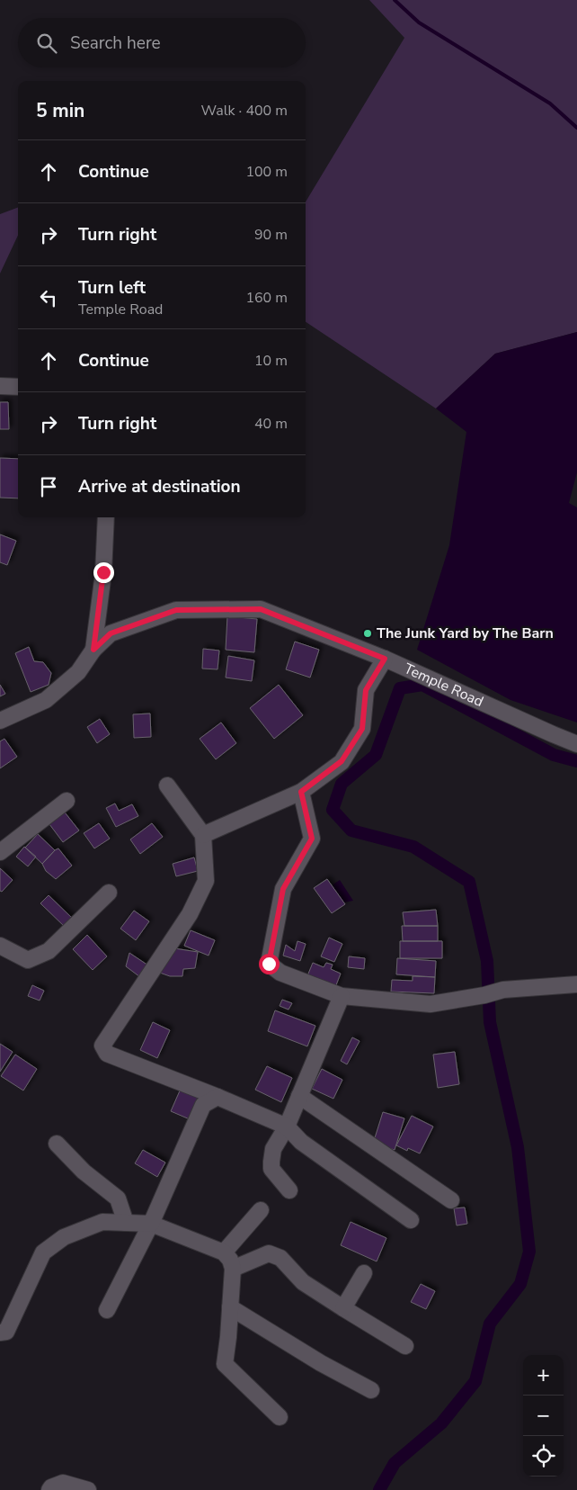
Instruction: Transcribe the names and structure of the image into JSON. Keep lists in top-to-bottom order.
{
  "streets": {
    "street": ["Temple Road"]
  },
  "places": ["The Junk Yard by The Barn"],
  "page": {
    "search": "Search here",
    "heading": ["5 min", "Walk · 400 m"],
    "list": [
      ["Continue", "100 m"],
      ["Turn right", "90 m"],
      ["Turn left", "Temple Road", "160 m"],
      ["Continue", "10 m"],
      ["Turn right", "40 m"],
      "Arrive at destination"
    ],
    "map_buttons": ["+", "−"]
  }
}
